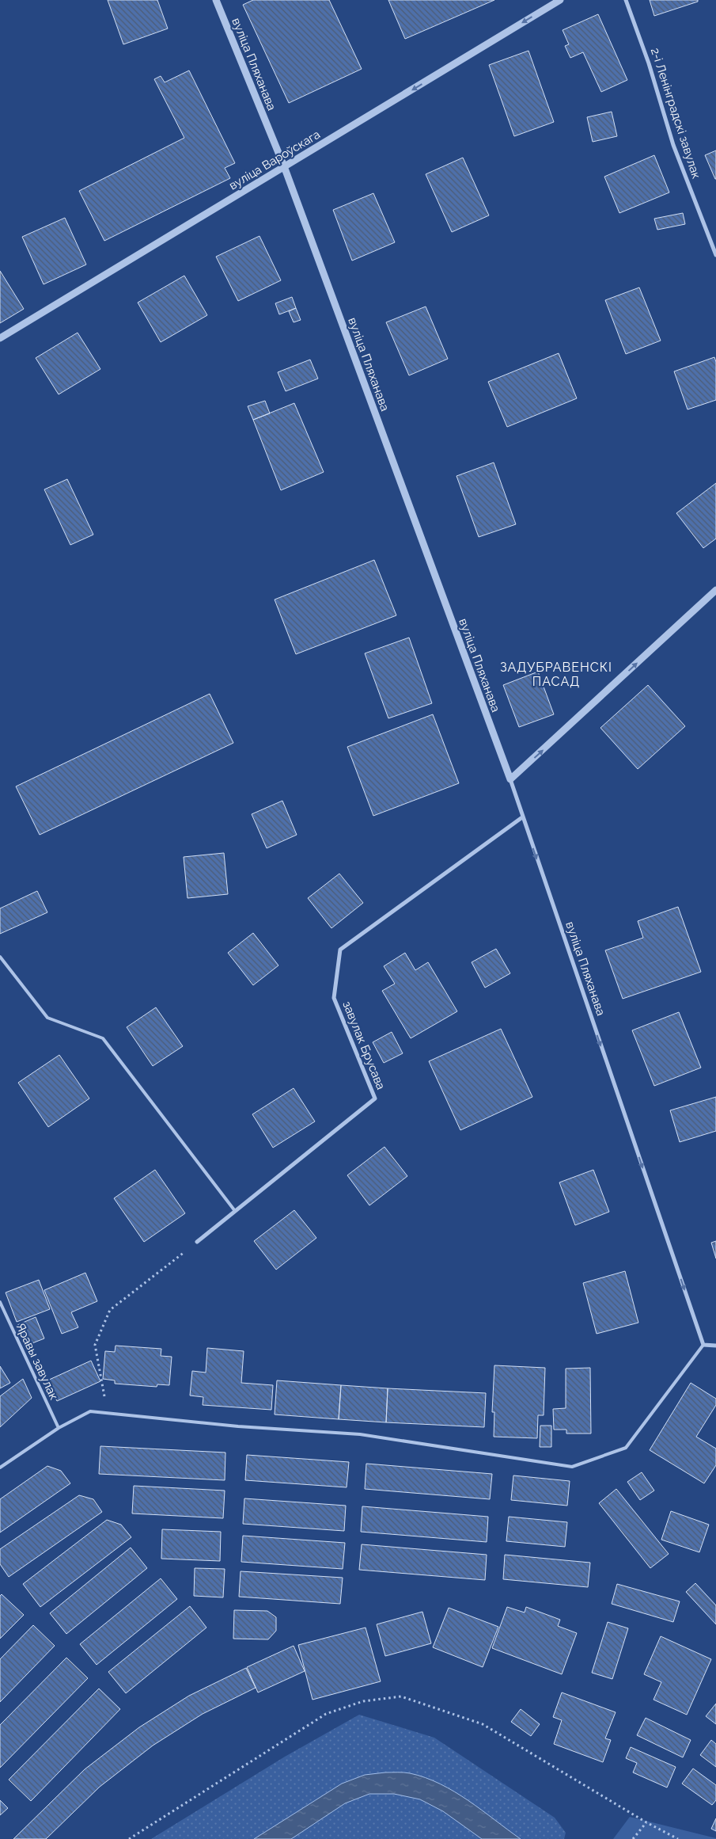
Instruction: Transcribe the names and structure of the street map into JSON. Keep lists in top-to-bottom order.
{
  "streets": {
    "street": [
      "вуліца Пляханава",
      "2-і Ленінградскі завулак",
      "вуліца Вароўскага",
      "завулак Брусава"
    ],
    "lane": ["Яравы завулак"]
  },
  "crossings": [
    ["вуліца Пляханава", "вуліца Вароўскага"],
    ["вуліца Пляханава", "завулак Брусава"]
  ],
  "one_way": ["вуліца Пляханава", "вуліца Вароўскага"],
  "districts": ["ЗАДУБРАВЕНСКІ ПАСАД"]
}
